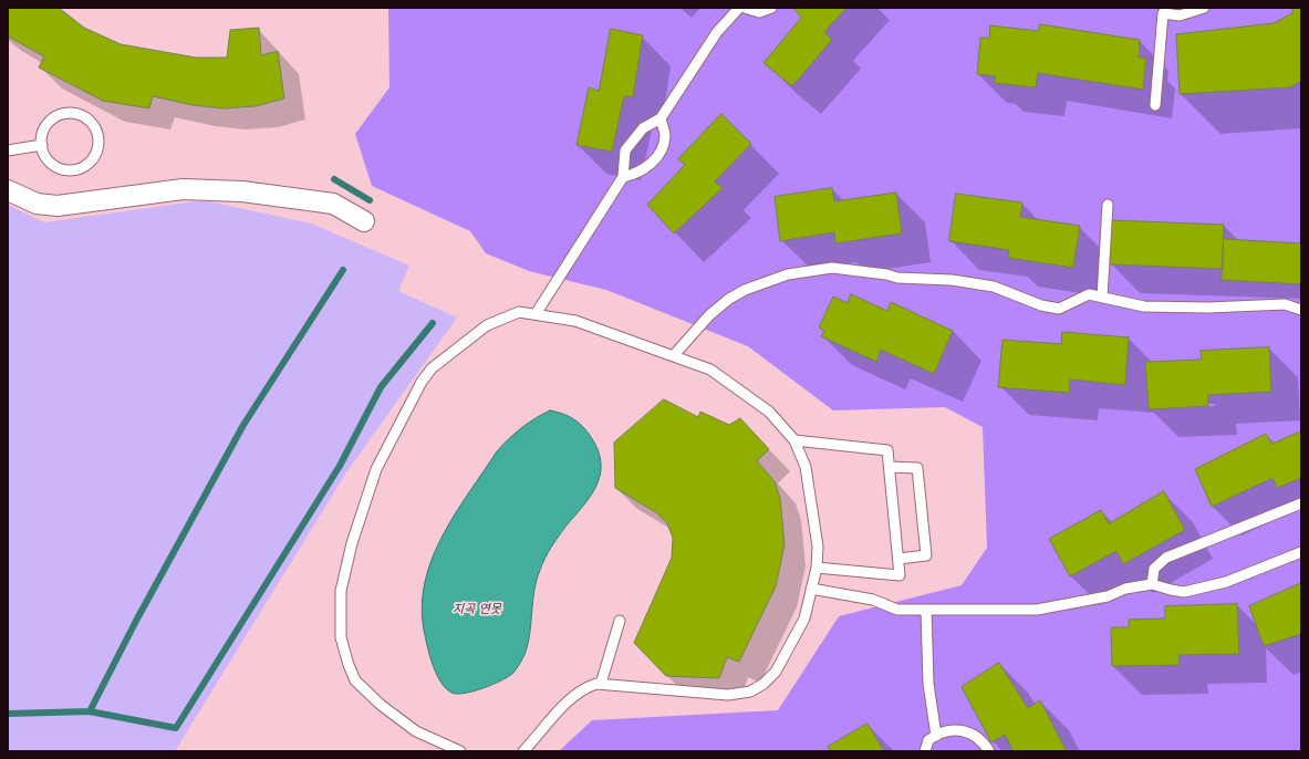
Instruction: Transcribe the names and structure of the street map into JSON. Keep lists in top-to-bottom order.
{
  "water": ["지곡 연못"]
}
